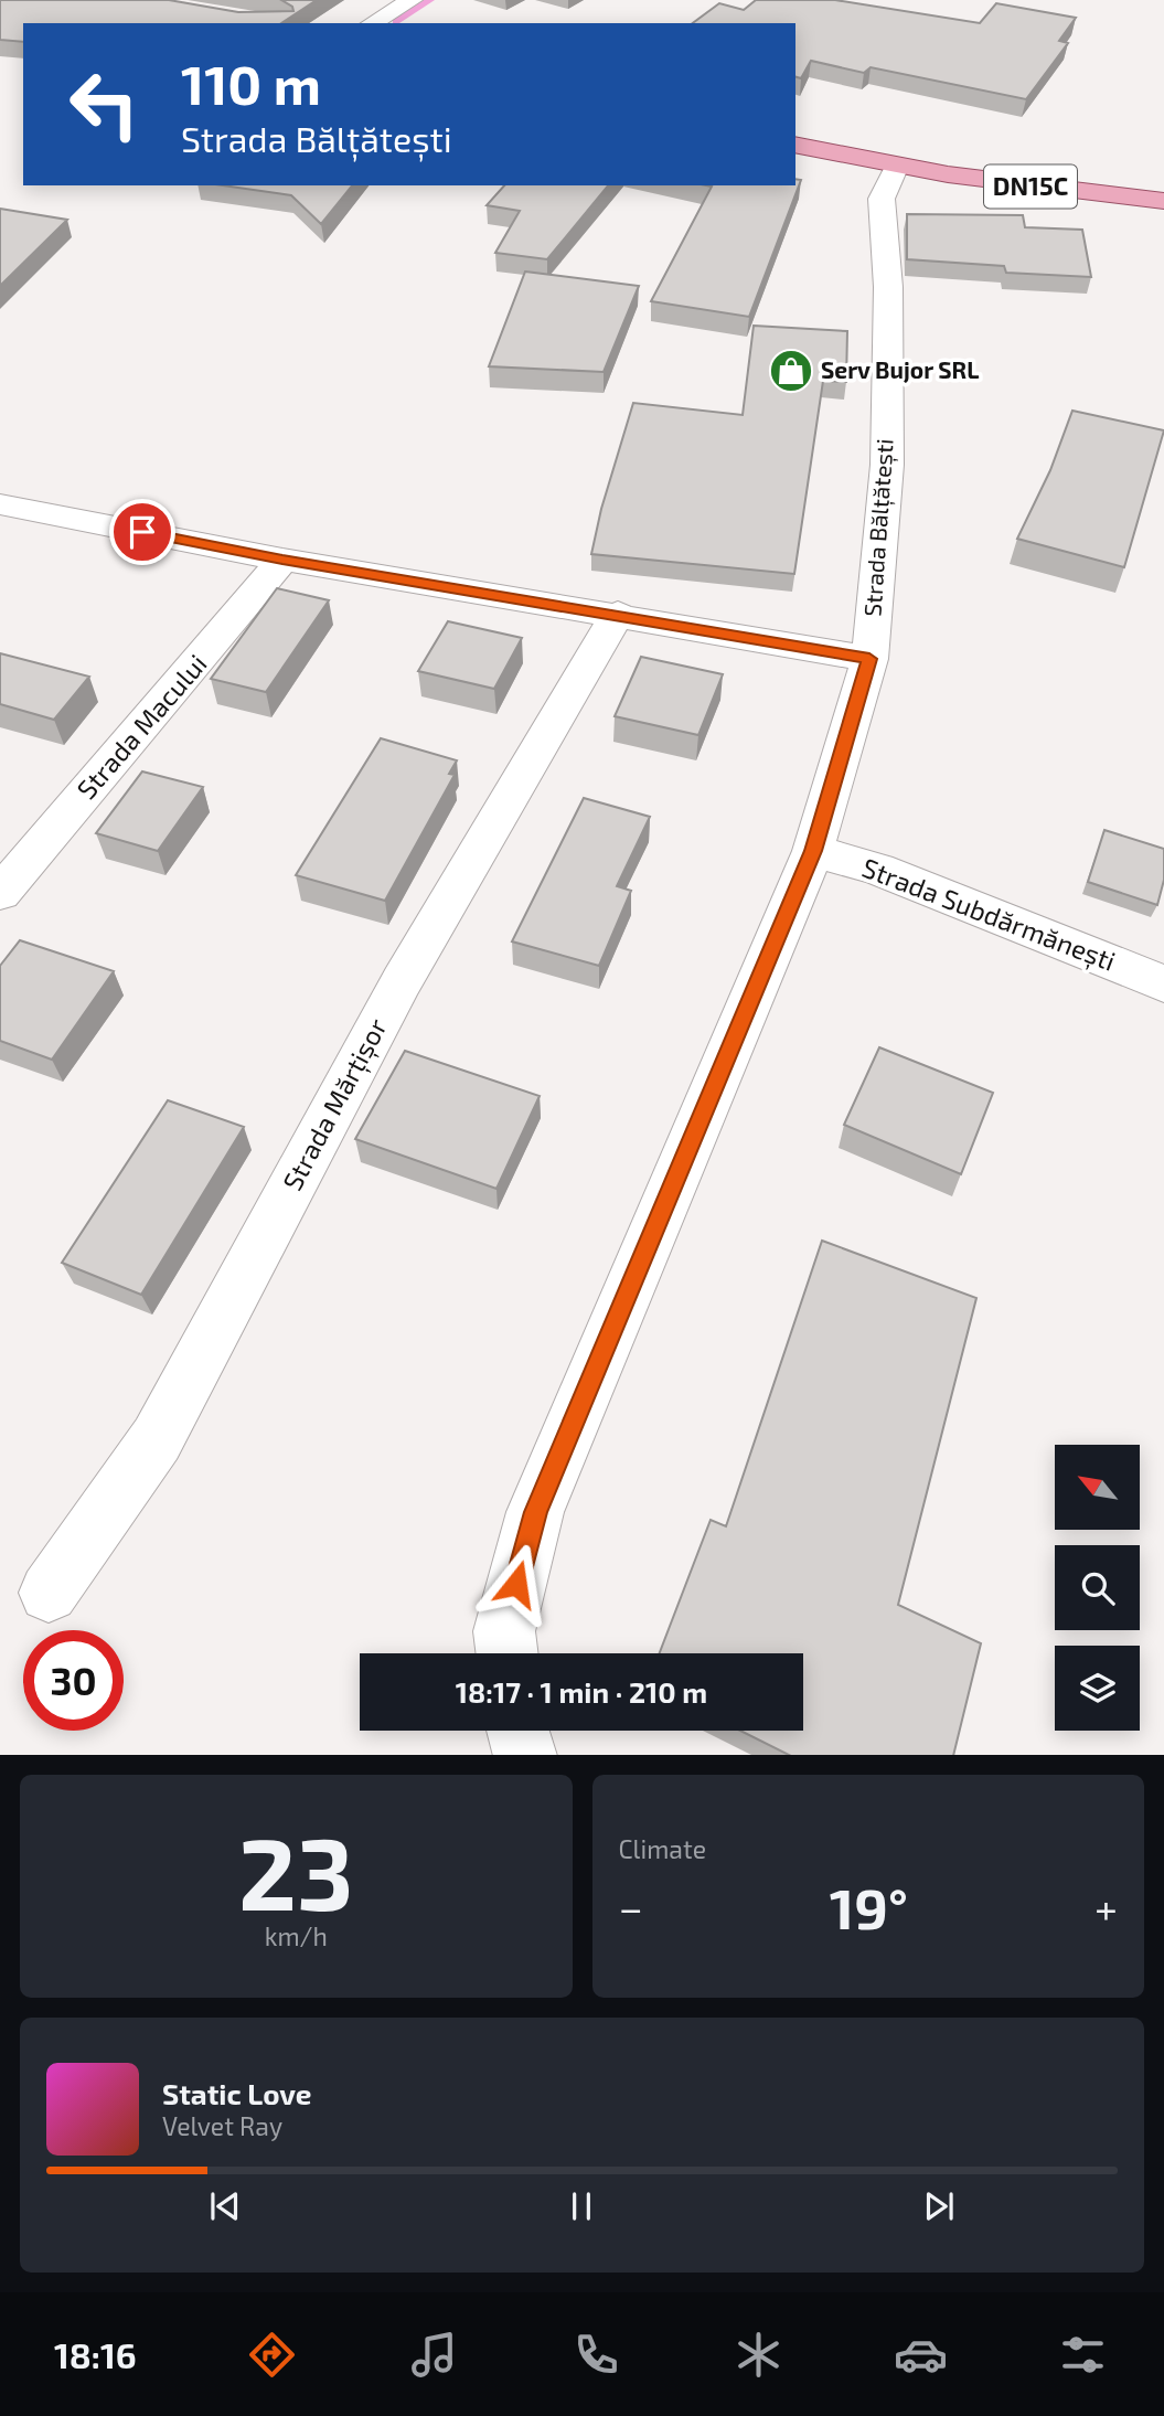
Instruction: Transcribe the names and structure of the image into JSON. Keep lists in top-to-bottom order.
{
  "streets": {
    "main road": ["DN15C"],
    "street": [
      "Strada Bălțătești",
      "Strada Macului",
      "Strada Subdărmănești",
      "Strada Mărțișor"
    ]
  },
  "crossings": [
    ["DN15C", "Strada Bălțătești"],
    ["Strada Bălțătești", "Strada Subdărmănești"]
  ],
  "places": {
    "shop": ["Serv Bujor SRL"]
  },
  "north": "top left",
  "page": {
    "turn": ["110 m", "Strada Bălțătești"],
    "limit": "30",
    "trip": "18:17 · 1 min · 210 m",
    "tile": [
      ["23", "km/h"],
      "Climate"
    ],
    "heat": ["−", "19°", "+"],
    "song": ["Static Love", "Velvet Ray"],
    "tabs": "18:16"
  }
}
